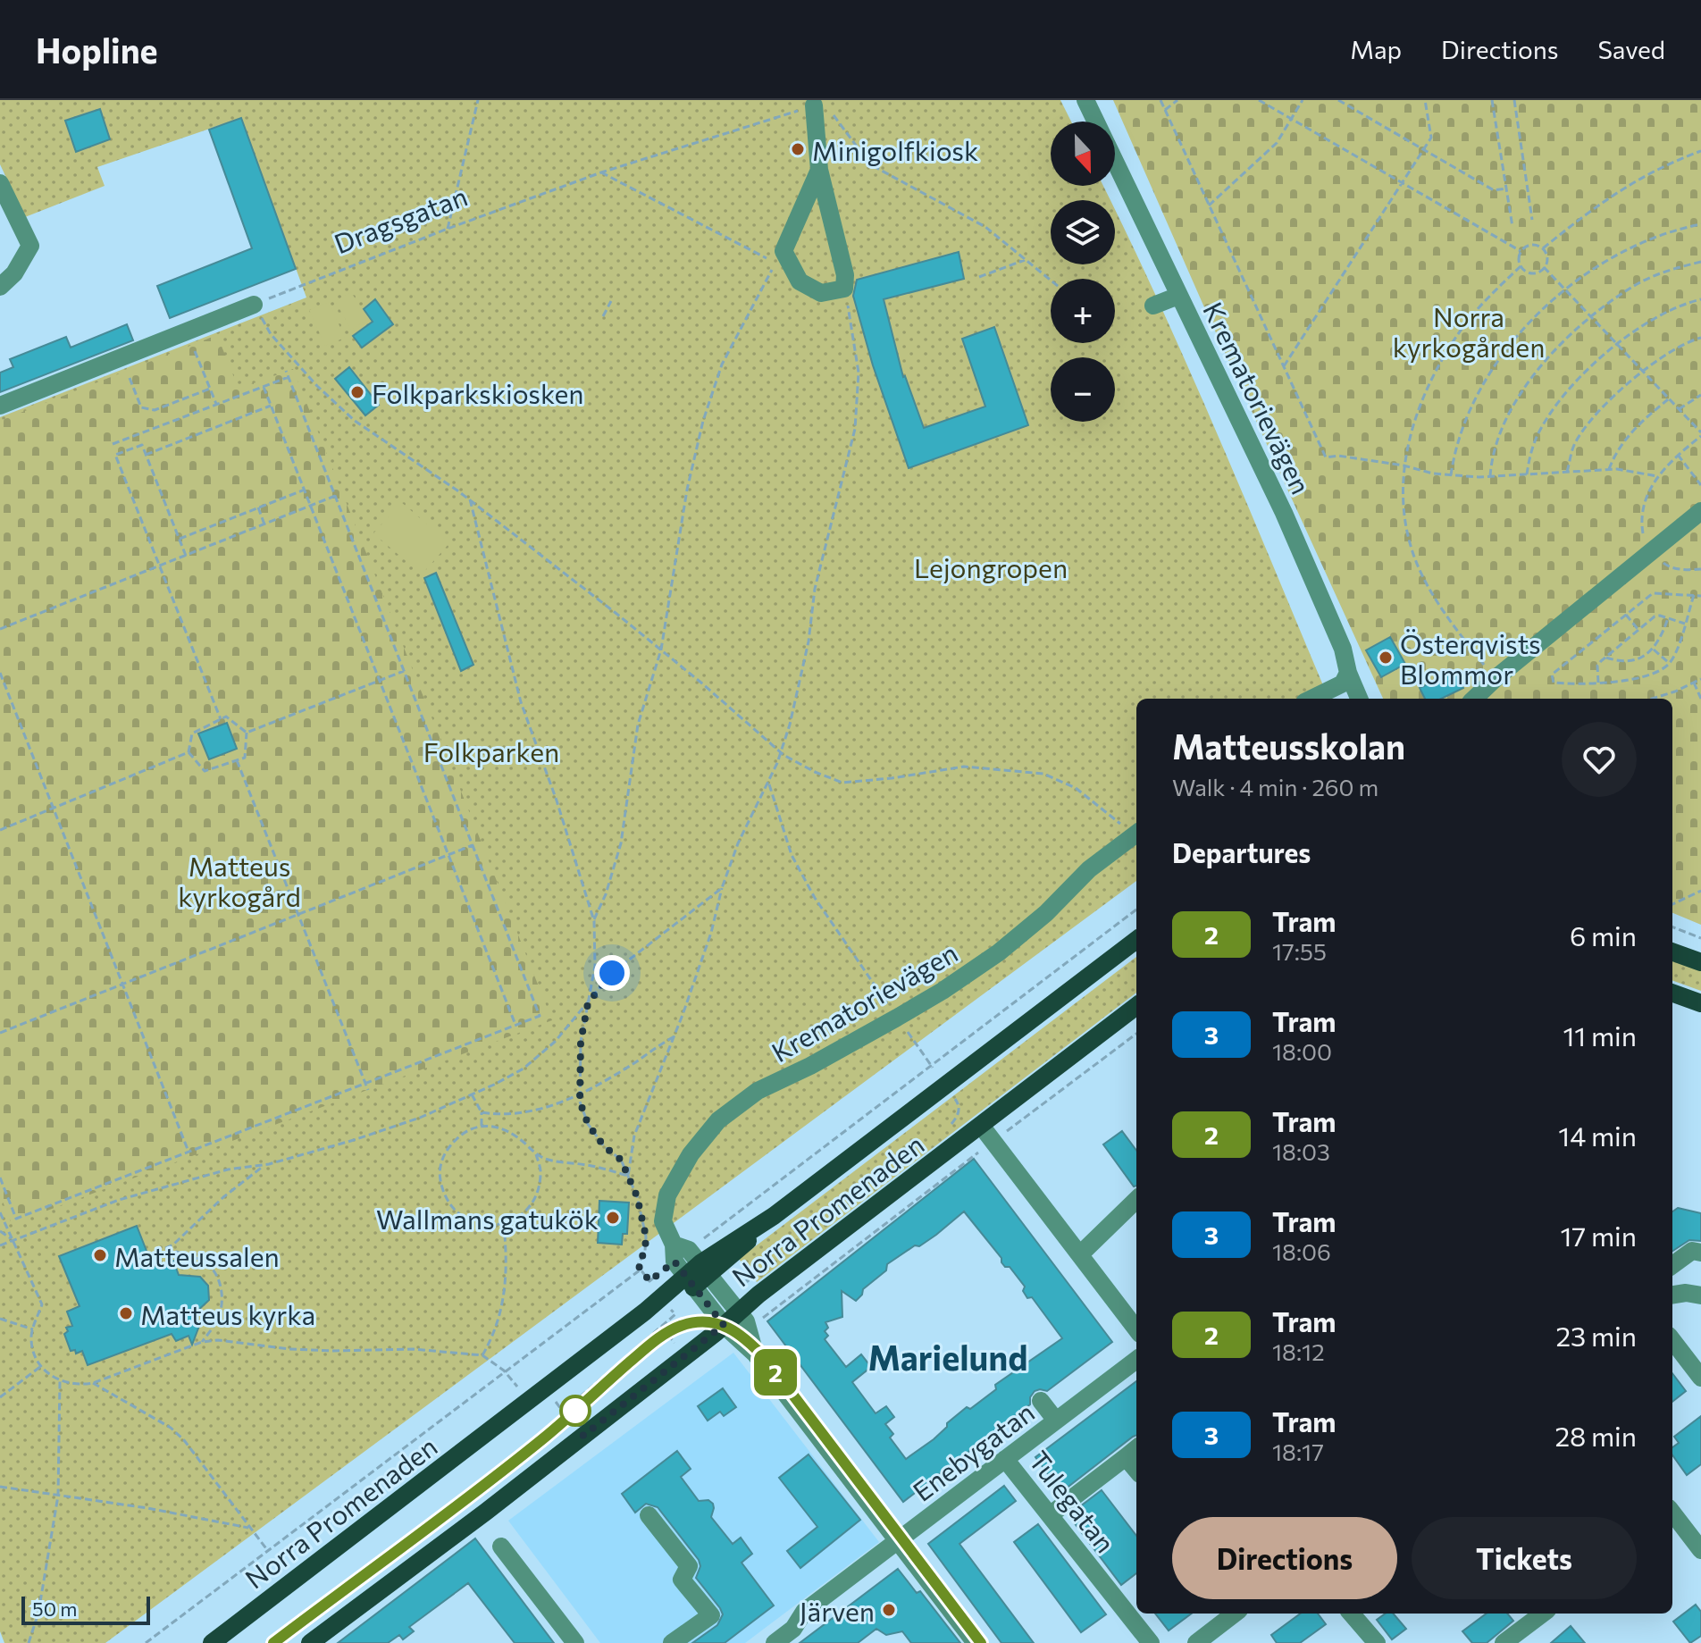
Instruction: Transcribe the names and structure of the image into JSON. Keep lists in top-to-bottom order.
{
  "streets": {
    "main road": ["Norra Promenaden"],
    "street": ["Krematorievägen", "Enebygatan", "Tulegatan"],
    "path": ["Dragsgatan"]
  },
  "crossings": [
    ["Krematorievägen", "Norra Promenaden"],
    ["Enebygatan", "Tulegatan"]
  ],
  "districts": ["Marielund"],
  "parks": [
    "Norra kyrkogården",
    "Lejongropen",
    "Folkparken",
    "Matteus kyrkogård"
  ],
  "places": [
    "Minigolfkiosk",
    "Folkparkskiosken",
    "Österqvists Blommor",
    "Wallmans gatukök",
    "Matteussalen",
    "Matteus kyrka",
    "Järven"
  ],
  "lines": ["tram line 2"],
  "scale_bar": "50 m",
  "north": "bottom",
  "page": {
    "header": "Hopline",
    "nav": ["Map", "Directions", "Saved"],
    "on_map": "2",
    "map_buttons": ["+", "−"],
    "heading": [
      ["Matteusskolan", "Walk · 4 min · 260 m"],
      "Departures"
    ],
    "list": [
      {
        "mark": "2",
        "name": "Tram",
        "note": "17:55",
        "value": "6 min"
      },
      {
        "mark": "3",
        "name": "Tram",
        "note": "18:00",
        "value": "11 min"
      },
      {
        "mark": "2",
        "name": "Tram",
        "note": "18:03",
        "value": "14 min"
      },
      {
        "mark": "3",
        "name": "Tram",
        "note": "18:06",
        "value": "17 min"
      },
      {
        "mark": "2",
        "name": "Tram",
        "note": "18:12",
        "value": "23 min"
      },
      {
        "mark": "3",
        "name": "Tram",
        "note": "18:17",
        "value": "28 min"
      }
    ],
    "buttons": ["Directions", "Tickets"],
    "scale": "50 m"
  }
}
